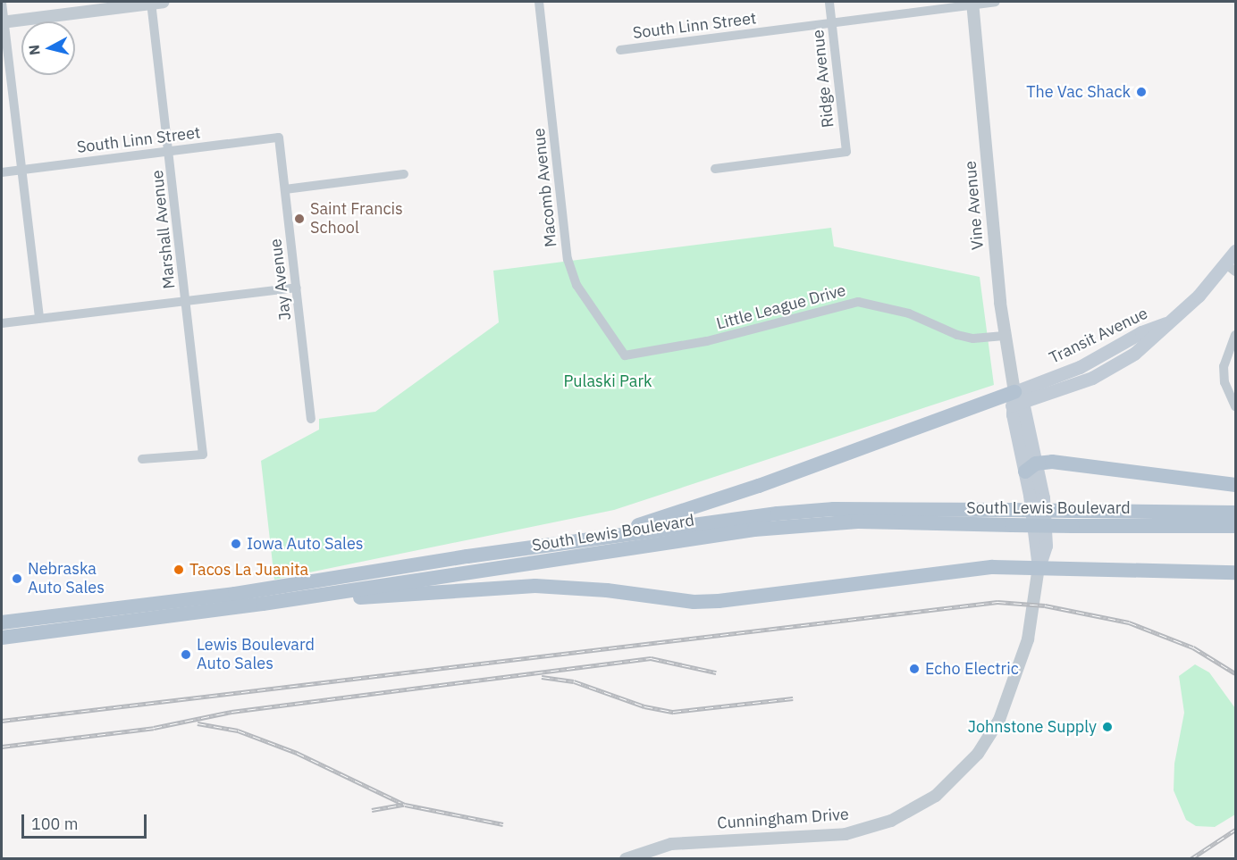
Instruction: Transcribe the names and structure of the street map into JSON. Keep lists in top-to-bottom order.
{
  "streets": {
    "main road": ["Transit Avenue", "South Lewis Boulevard"],
    "street": [
      "South Linn Street",
      "Ridge Avenue",
      "Macomb Avenue",
      "Vine Avenue",
      "Marshall Avenue",
      "Jay Avenue",
      "Little League Drive",
      "Cunningham Drive"
    ]
  },
  "crossings": [
    ["South Linn Street", "Ridge Avenue"],
    ["South Linn Street", "Vine Avenue"],
    ["South Linn Street", "Marshall Avenue"],
    ["South Linn Street", "Jay Avenue"],
    ["Macomb Avenue", "Little League Drive"],
    ["Vine Avenue", "Little League Drive"],
    ["Vine Avenue", "Transit Avenue"]
  ],
  "parks": ["Pulaski Park"],
  "places": [
    "The Vac Shack",
    "Saint Francis School",
    "Iowa Auto Sales",
    "Tacos La Juanita",
    "Nebraska Auto Sales",
    "Lewis Boulevard Auto Sales",
    "Echo Electric",
    "Johnstone Supply"
  ],
  "scale_bar": "100 m",
  "north": "left"
}
